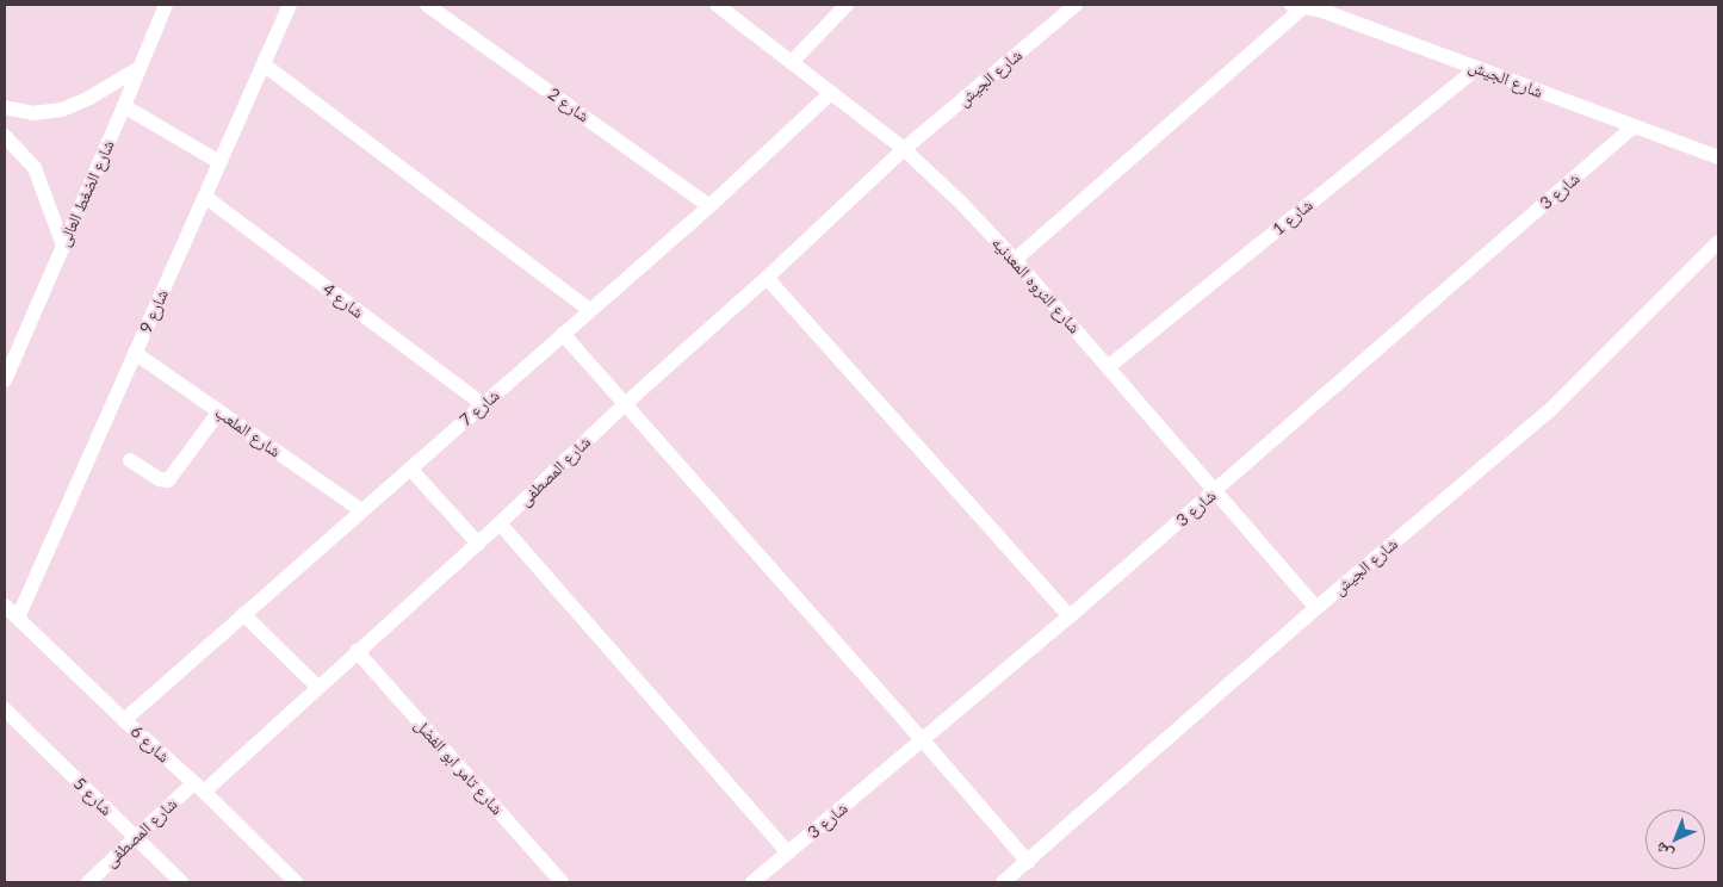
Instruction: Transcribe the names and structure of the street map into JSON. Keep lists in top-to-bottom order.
{
  "streets": {
    "street": [
      "شارع الجيش",
      "شارع 2",
      "شارع 3",
      "شارع الضغط العالى",
      "شارع 1",
      "شارع الثروه المعدنيه",
      "شارع 4",
      "شارع 9",
      "شارع 7",
      "شارع الملعب",
      "شارع المصطفى",
      "شارع 6",
      "شارع تامر ابو الفضل",
      "شارع 5"
    ]
  },
  "crossings": [
    ["شارع الجيش", "شارع 3"],
    ["شارع الجيش", "شارع 1"],
    ["شارع الجيش", "شارع الثروه المعدنيه"],
    ["شارع الجيش", "شارع المصطفى"],
    ["شارع 2", "شارع 7"],
    ["شارع 3", "شارع الثروه المعدنيه"],
    ["شارع 1", "شارع الثروه المعدنيه"],
    ["شارع الثروه المعدنيه", "شارع 7"],
    ["شارع الثروه المعدنيه", "شارع المصطفى"],
    ["شارع 4", "شارع 9"],
    ["شارع 4", "شارع 7"],
    ["شارع 9", "شارع الملعب"],
    ["شارع 9", "شارع 6"],
    ["شارع 7", "شارع الملعب"],
    ["شارع 7", "شارع 6"],
    ["شارع المصطفى", "شارع 6"],
    ["شارع المصطفى", "شارع تامر ابو الفضل"],
    ["شارع المصطفى", "شارع 5"]
  ],
  "north": "bottom left"
}
